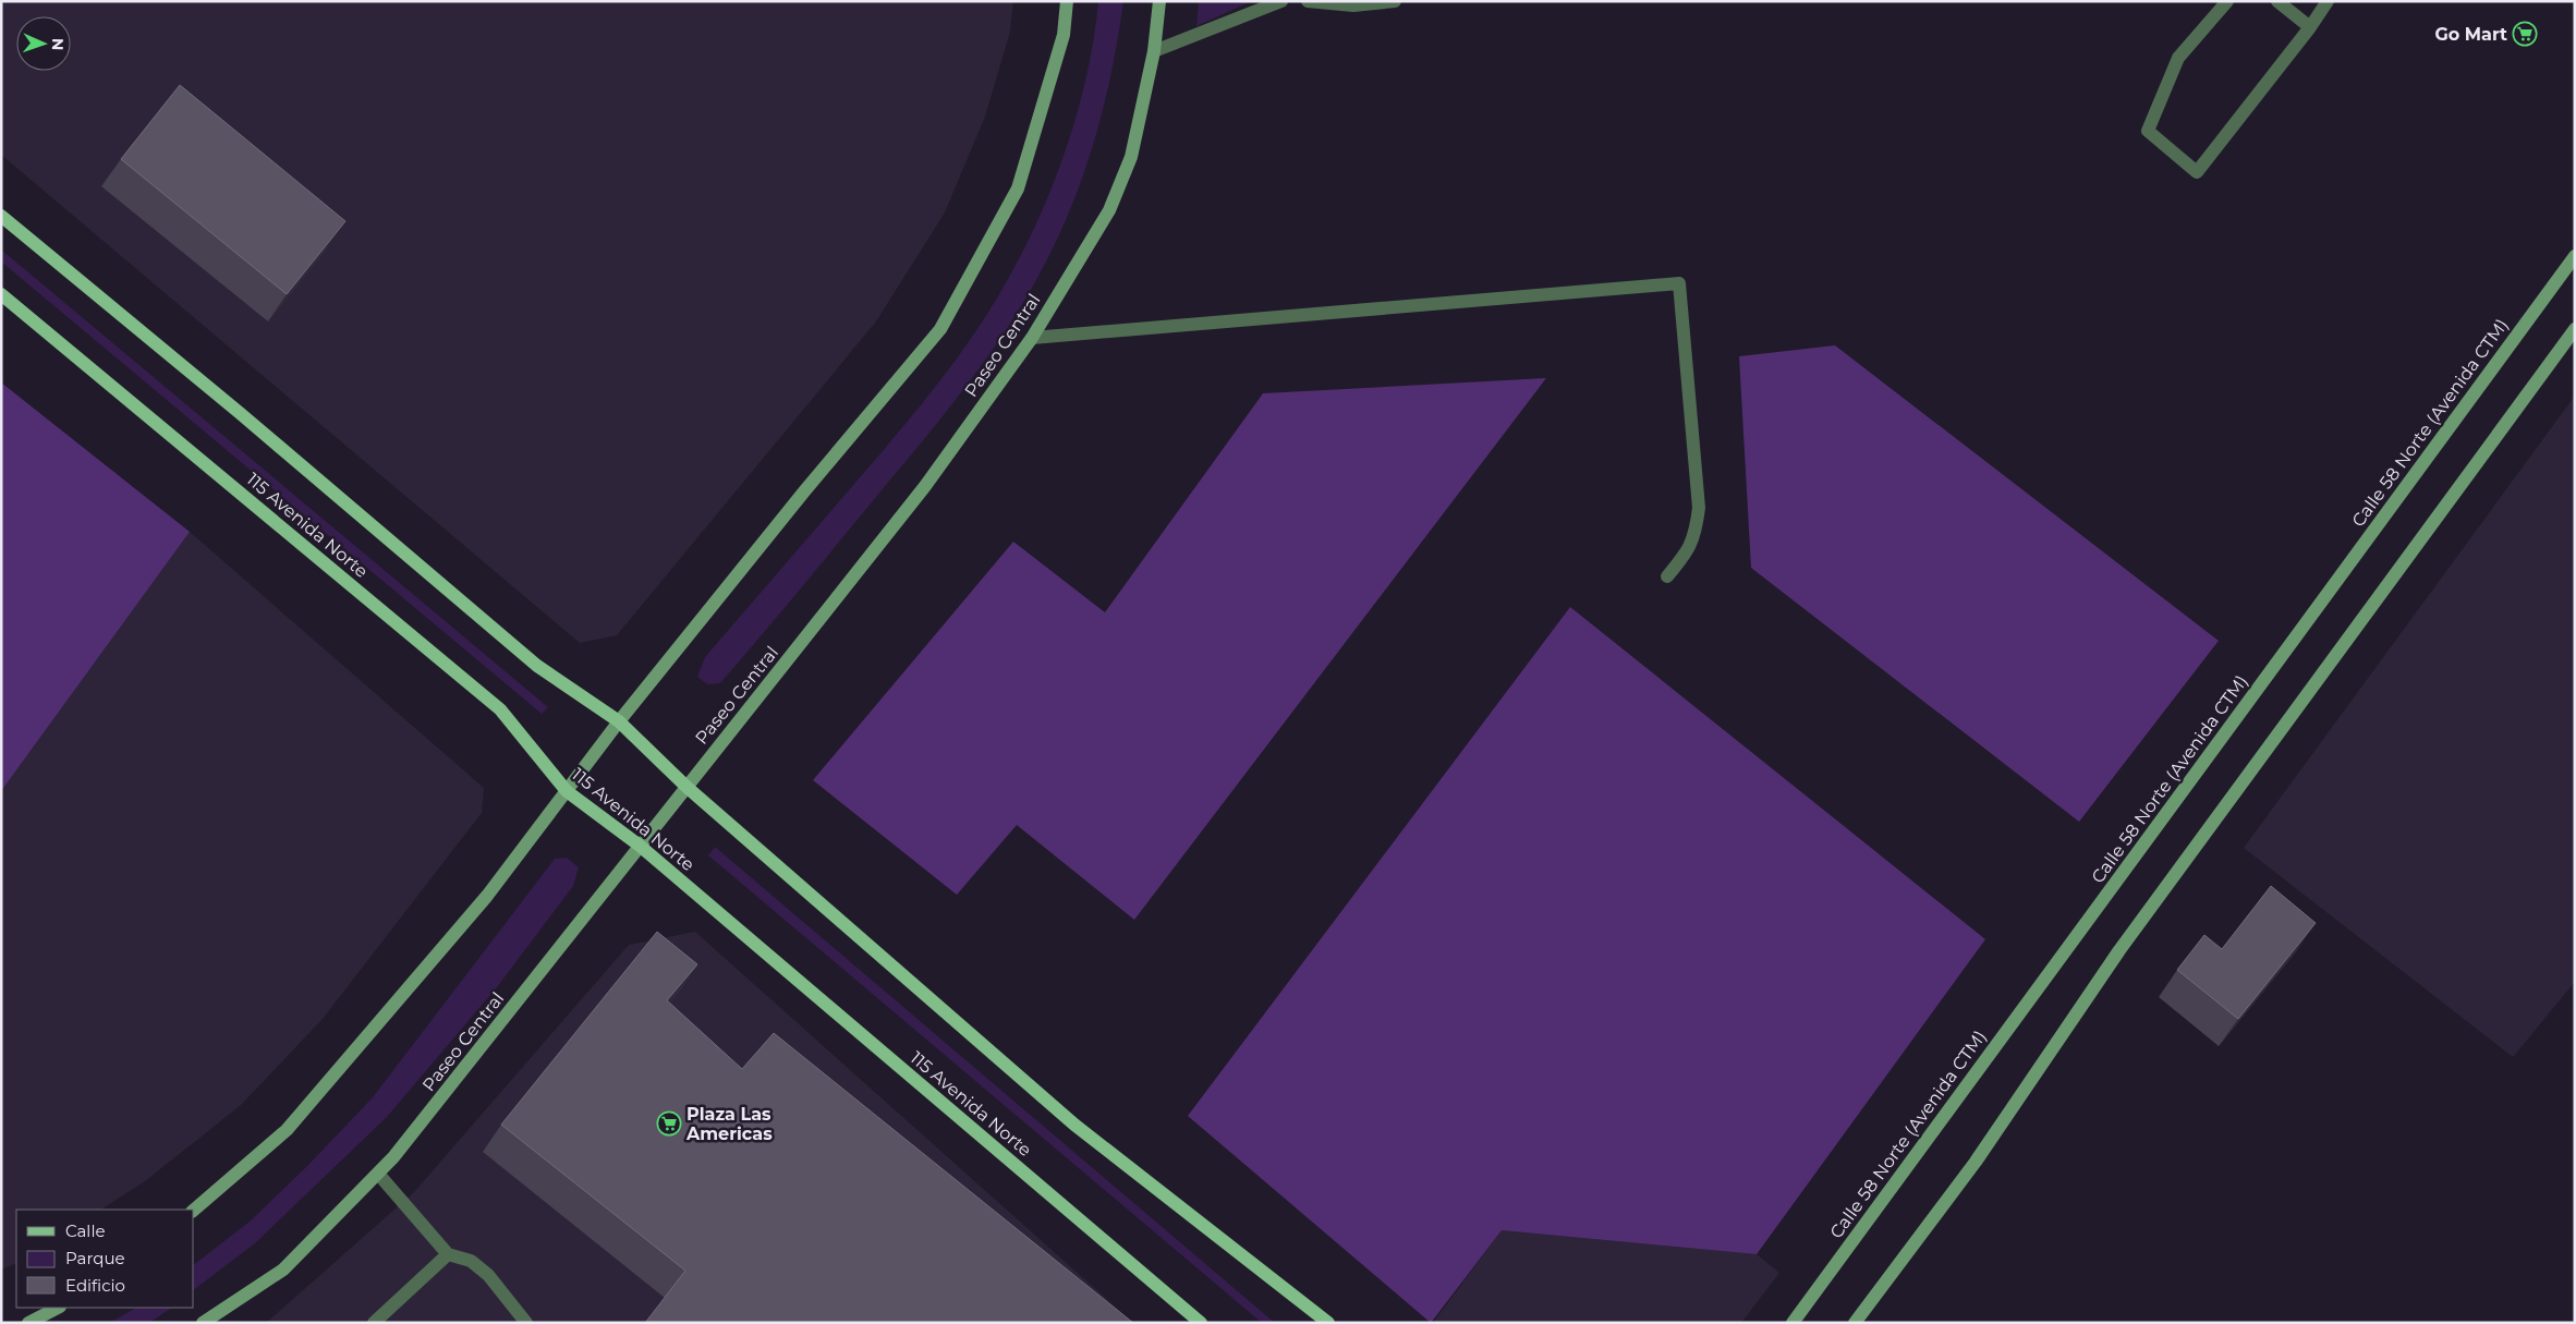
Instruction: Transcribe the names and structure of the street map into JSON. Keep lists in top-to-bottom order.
{
  "streets": {
    "main road": ["Paseo Central", "Calle 58 Norte (Avenida CTM)", "115 Avenida Norte"]
  },
  "crossings": [
    ["Paseo Central", "115 Avenida Norte"]
  ],
  "places": {
    "supermarket": ["Go Mart", "Plaza Las Americas"]
  },
  "legend": ["Calle", "Parque", "Edificio"],
  "north": "right"
}
